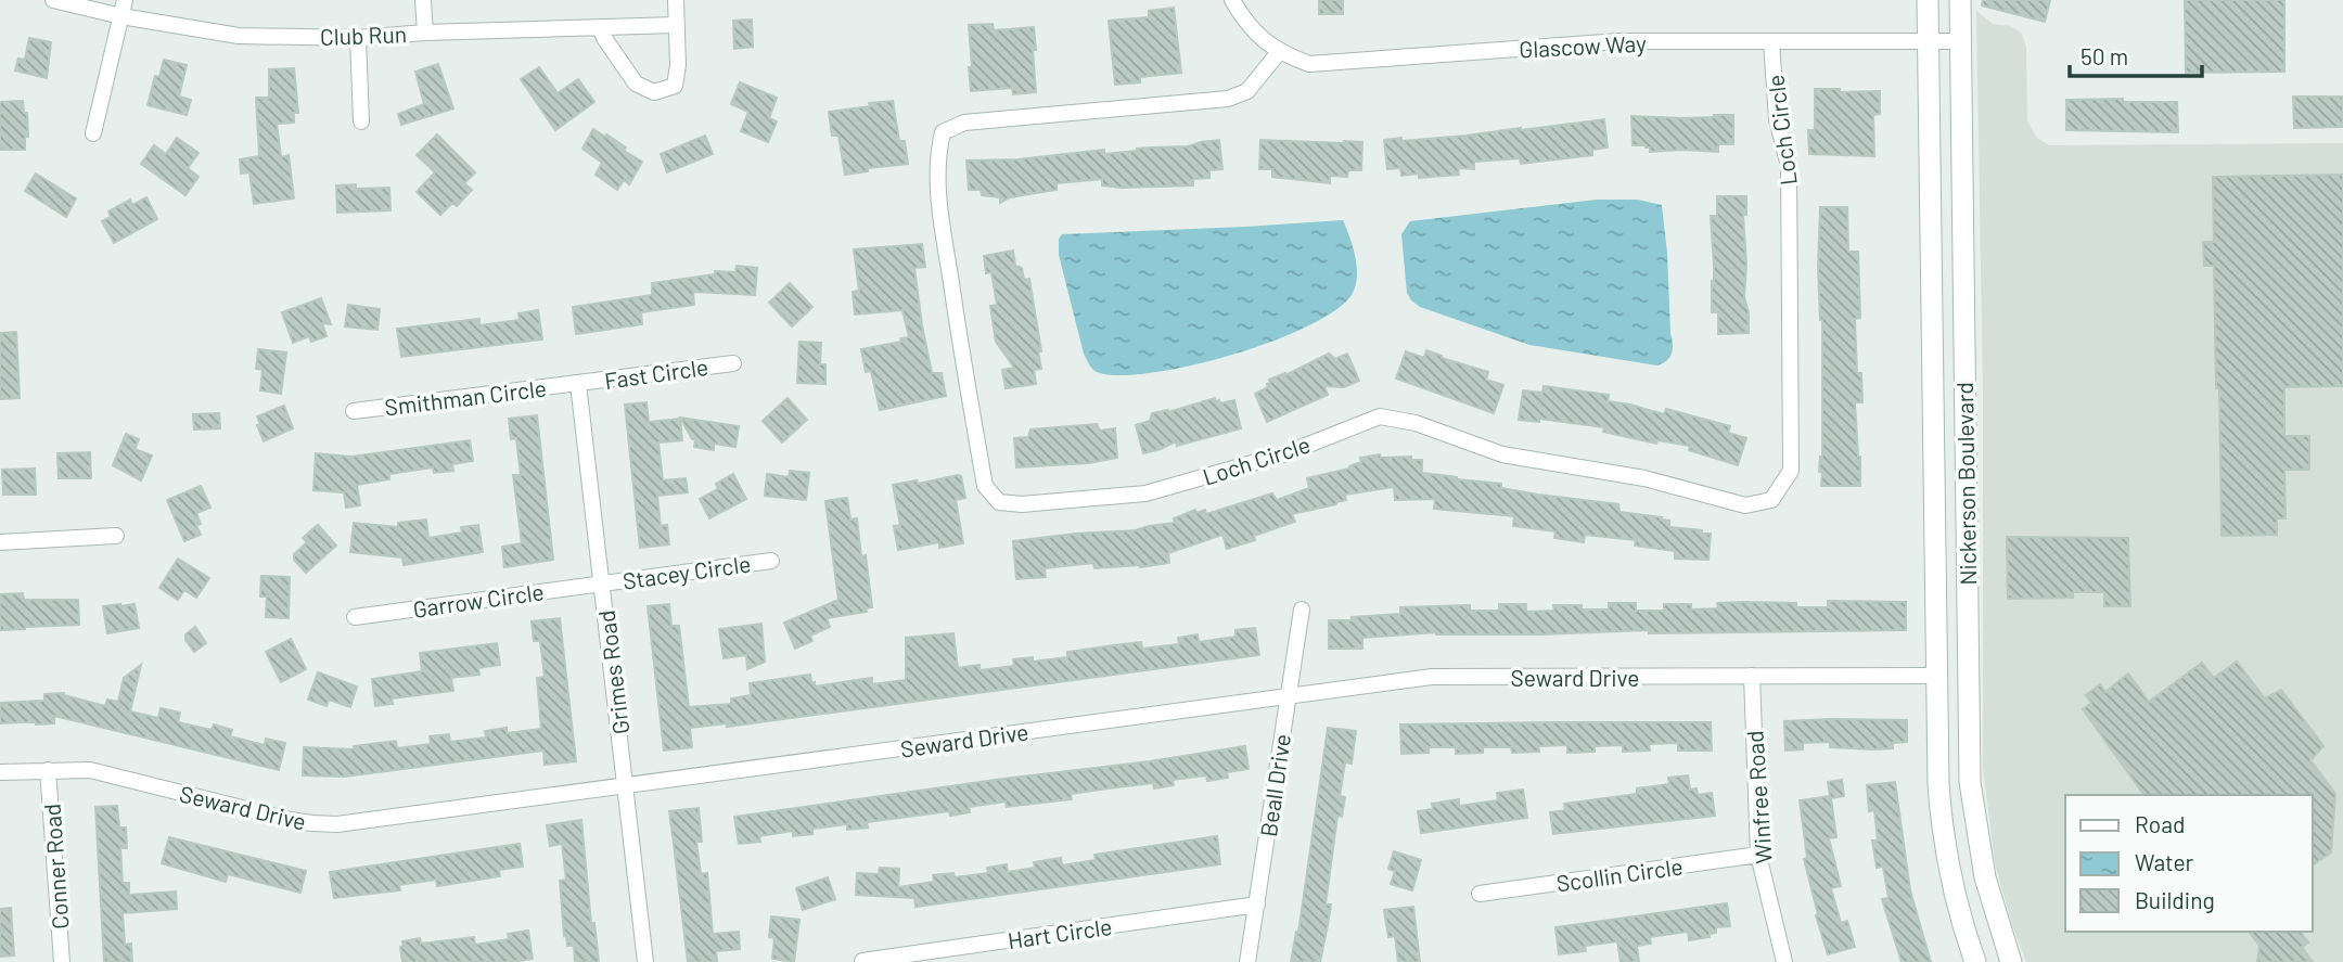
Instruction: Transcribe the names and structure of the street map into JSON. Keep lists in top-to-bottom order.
{
  "streets": {
    "street": [
      "Club Run",
      "Glascow Way",
      "Loch Circle",
      "Fast Circle",
      "Smithman Circle",
      "Nickerson Boulevard",
      "Stacey Circle",
      "Garrow Circle",
      "Grimes Road",
      "Seward Drive",
      "Beall Drive",
      "Winfree Road",
      "Conner Road",
      "Scollin Circle",
      "Hart Circle"
    ]
  },
  "crossings": [
    ["Glascow Way", "Loch Circle"],
    ["Glascow Way", "Nickerson Boulevard"],
    ["Fast Circle", "Smithman Circle"],
    ["Fast Circle", "Grimes Road"],
    ["Smithman Circle", "Grimes Road"],
    ["Nickerson Boulevard", "Seward Drive"],
    ["Stacey Circle", "Garrow Circle"],
    ["Stacey Circle", "Grimes Road"],
    ["Garrow Circle", "Grimes Road"],
    ["Grimes Road", "Seward Drive"],
    ["Seward Drive", "Beall Drive"],
    ["Seward Drive", "Winfree Road"],
    ["Seward Drive", "Conner Road"],
    ["Beall Drive", "Hart Circle"],
    ["Winfree Road", "Scollin Circle"]
  ],
  "legend": ["Road", "Water", "Building"],
  "scale_bar": "50 m"
}
